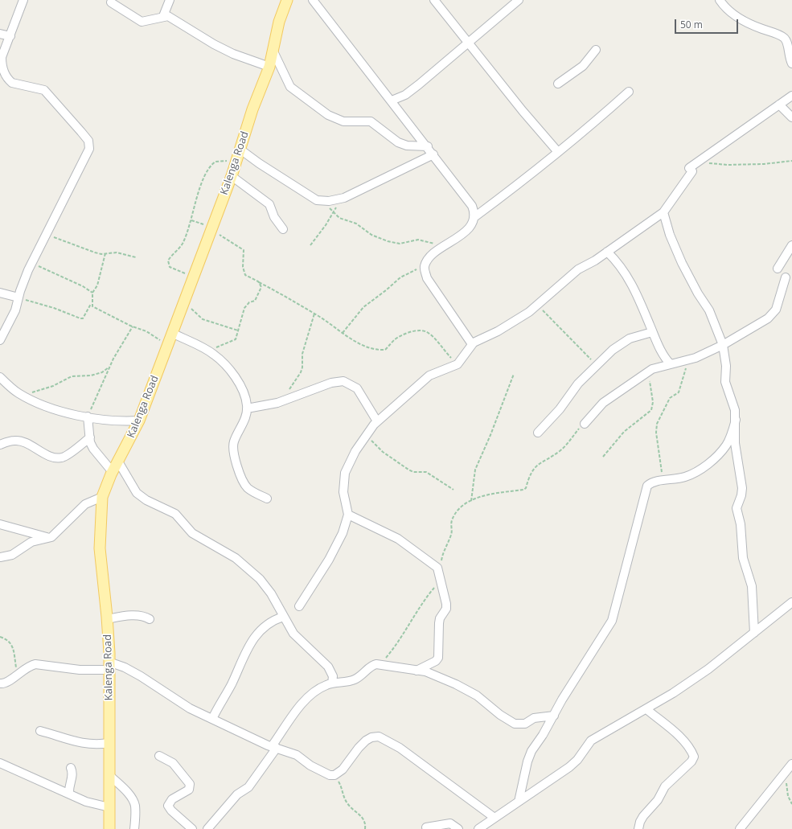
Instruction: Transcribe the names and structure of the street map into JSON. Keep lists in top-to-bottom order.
{
  "streets": {
    "main road": ["Kalenga Road"]
  },
  "scale_bar": "50 m"
}
